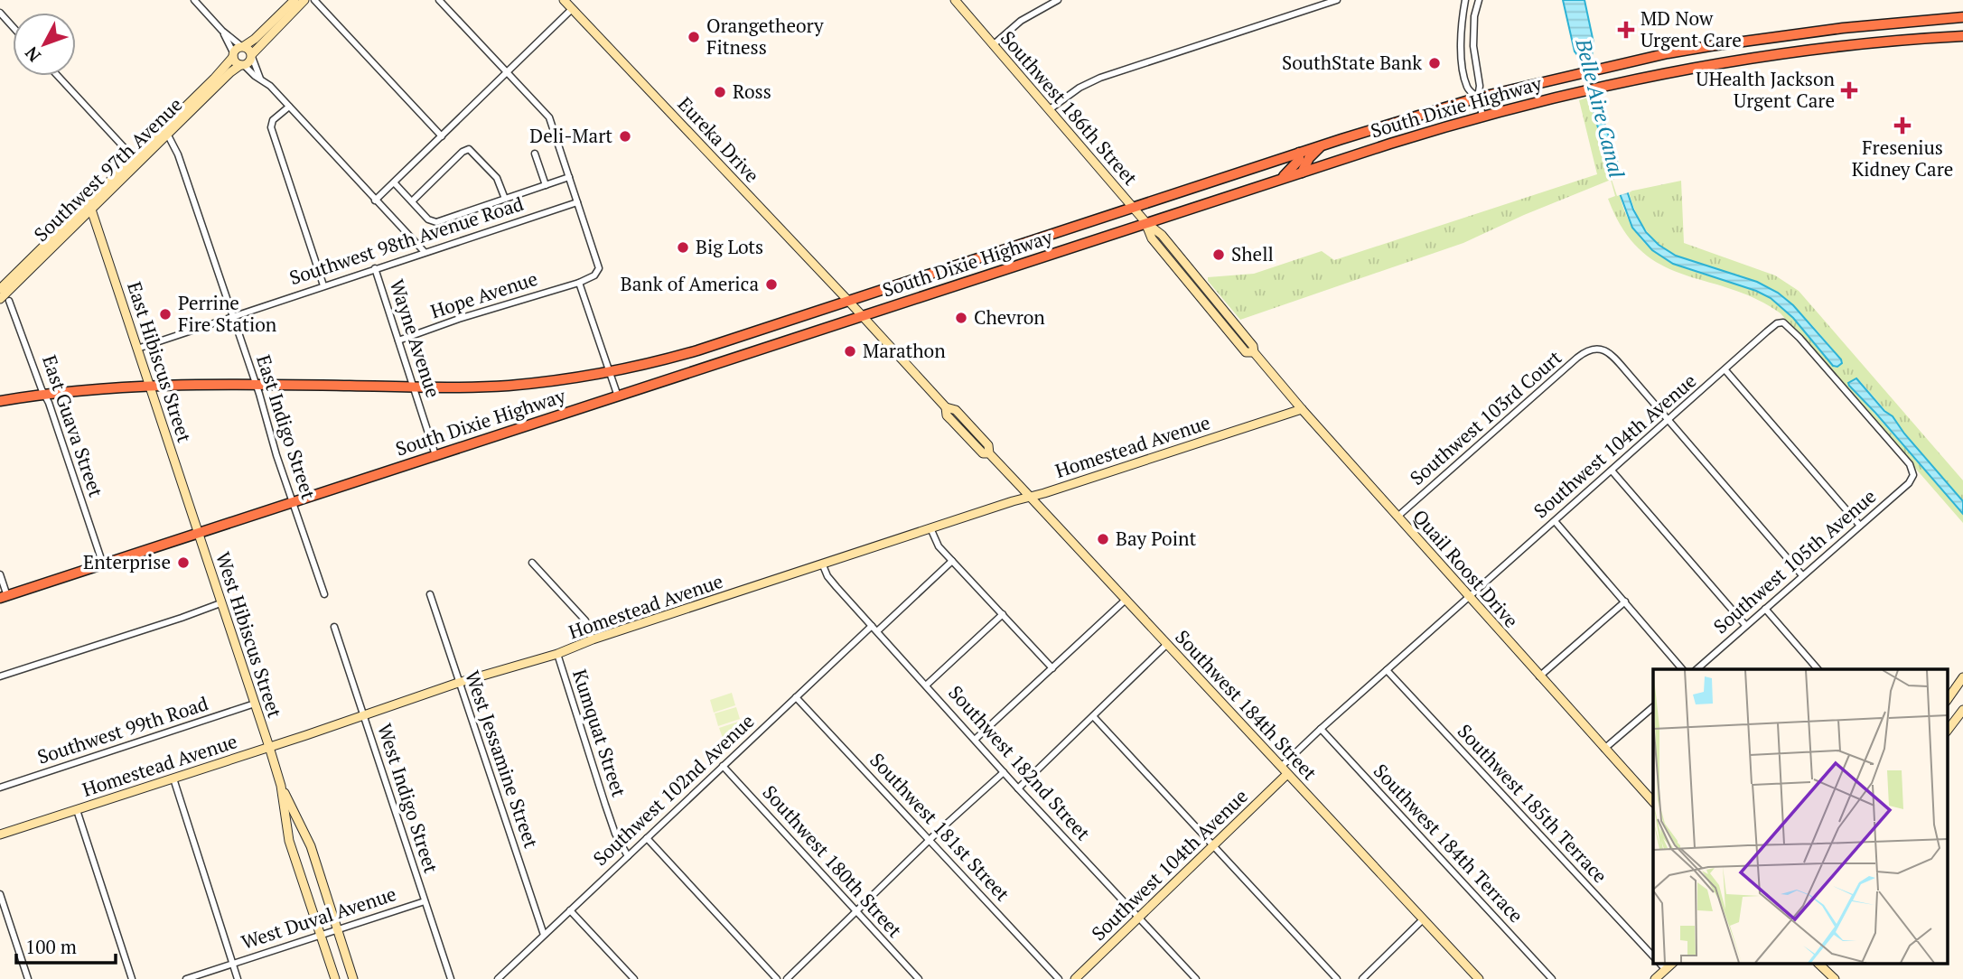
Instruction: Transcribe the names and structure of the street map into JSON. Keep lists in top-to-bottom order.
{
  "streets": {
    "highway": ["South Dixie Highway"],
    "street": [
      "Southwest 186th Street",
      "Eureka Drive",
      "Southwest 97th Avenue",
      "Southwest 98th Avenue Road",
      "Hope Avenue",
      "Wayne Avenue",
      "East Hibiscus Street",
      "Southwest 103rd Court",
      "East Guava Street",
      "East Indigo Street",
      "Southwest 104th Avenue",
      "Homestead Avenue",
      "Southwest 105th Avenue",
      "Quail Roost Drive",
      "West Hibiscus Street",
      "Southwest 184th Street",
      "Southwest 99th Road",
      "Kumquat Street",
      "West Jessamine Street",
      "Southwest 182nd Street",
      "Southwest 102nd Avenue",
      "West Indigo Street",
      "Southwest 185th Terrace",
      "Southwest 181st Street",
      "Southwest 184th Terrace",
      "Southwest 180th Street",
      "West Duval Avenue"
    ]
  },
  "crossings": [
    ["South Dixie Highway", "Southwest 186th Street"],
    ["South Dixie Highway", "Eureka Drive"],
    ["South Dixie Highway", "Wayne Avenue"],
    ["South Dixie Highway", "East Hibiscus Street"],
    ["South Dixie Highway", "East Guava Street"],
    ["South Dixie Highway", "East Indigo Street"],
    ["South Dixie Highway", "Quail Roost Drive"],
    ["South Dixie Highway", "West Hibiscus Street"],
    ["South Dixie Highway", "Southwest 184th Street"],
    ["Southwest 186th Street", "Quail Roost Drive"],
    ["Eureka Drive", "Southwest 184th Street"],
    ["Southwest 97th Avenue", "East Hibiscus Street"],
    ["Southwest 97th Avenue", "East Indigo Street"],
    ["Southwest 98th Avenue Road", "Wayne Avenue"],
    ["Southwest 98th Avenue Road", "East Hibiscus Street"],
    ["Southwest 98th Avenue Road", "East Indigo Street"],
    ["Hope Avenue", "Wayne Avenue"],
    ["East Hibiscus Street", "West Hibiscus Street"],
    ["Southwest 103rd Court", "Southwest 104th Avenue"],
    ["Southwest 103rd Court", "Quail Roost Drive"],
    ["Southwest 104th Avenue", "Southwest 105th Avenue"],
    ["Southwest 104th Avenue", "Quail Roost Drive"],
    ["Southwest 104th Avenue", "Southwest 184th Street"],
    ["Southwest 104th Avenue", "Southwest 182nd Street"],
    ["Southwest 104th Avenue", "Southwest 185th Terrace"],
    ["Southwest 104th Avenue", "Southwest 184th Terrace"],
    ["Homestead Avenue", "Quail Roost Drive"],
    ["Homestead Avenue", "West Hibiscus Street"],
    ["Homestead Avenue", "Southwest 184th Street"],
    ["Homestead Avenue", "Kumquat Street"],
    ["Homestead Avenue", "West Jessamine Street"],
    ["Homestead Avenue", "Southwest 182nd Street"],
    ["Homestead Avenue", "West Indigo Street"],
    ["West Hibiscus Street", "Southwest 99th Road"],
    ["Kumquat Street", "Southwest 102nd Avenue"],
    ["West Jessamine Street", "Southwest 102nd Avenue"],
    ["Southwest 182nd Street", "Southwest 102nd Avenue"],
    ["Southwest 102nd Avenue", "Southwest 181st Street"],
    ["Southwest 102nd Avenue", "Southwest 180th Street"],
    ["West Indigo Street", "West Duval Avenue"]
  ],
  "water": ["Belle Aire Canal"],
  "places": {
    "health": ["MD Now Urgent Care", "UHealth Jackson Urgent Care", "Fresenius Kidney Care"],
    "other": [
      "Orangetheory Fitness",
      "SouthState Bank",
      "Ross",
      "Deli-Mart",
      "Big Lots",
      "Shell",
      "Bank of America",
      "Perrine Fire Station",
      "Chevron",
      "Marathon",
      "Bay Point",
      "Enterprise"
    ]
  },
  "scale_bar": "100 m",
  "north": "bottom left"
}
